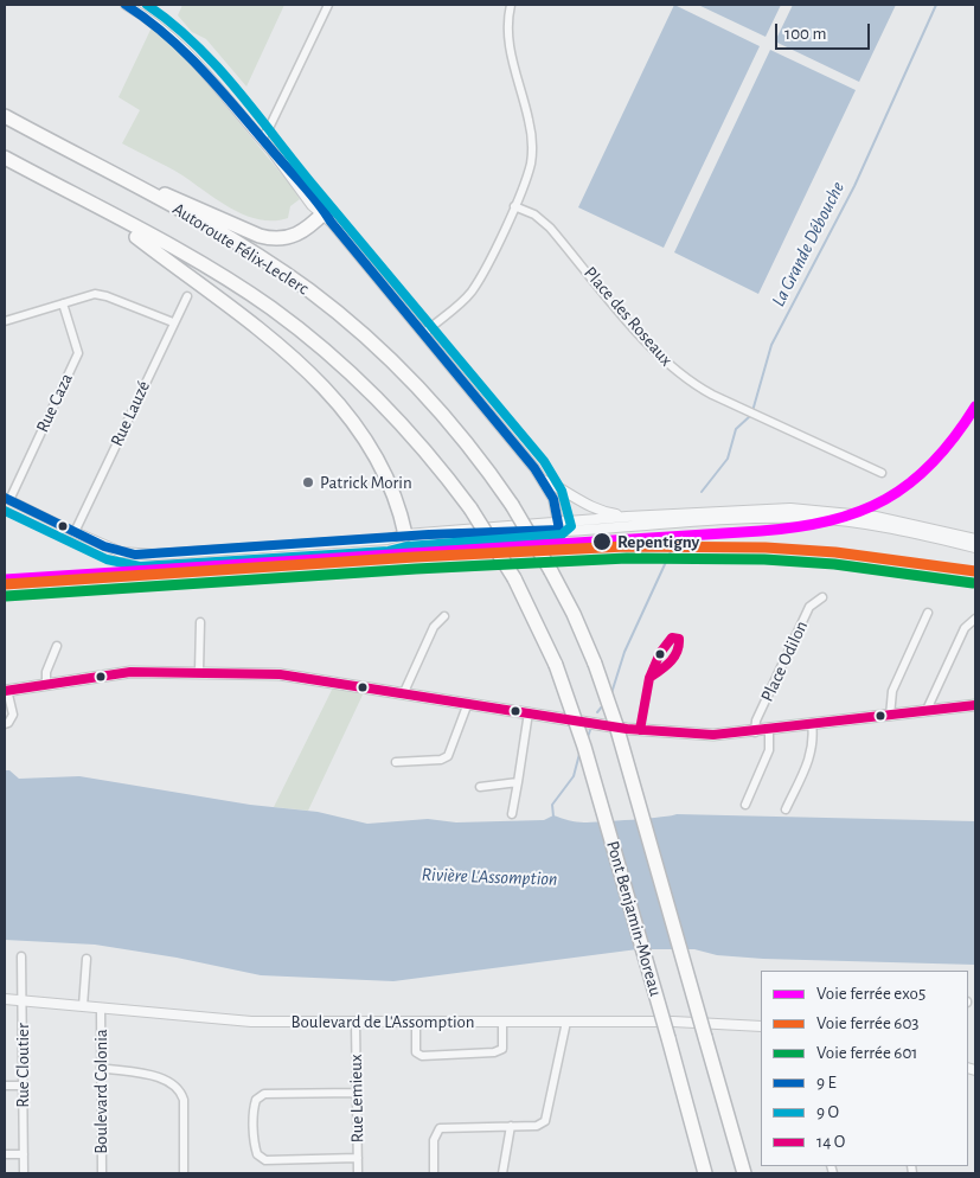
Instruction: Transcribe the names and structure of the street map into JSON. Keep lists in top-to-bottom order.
{
  "streets": {
    "highway": ["Autoroute Félix-Leclerc", "Pont Benjamin-Moreau"],
    "street": [
      "Place des Roseaux",
      "Rue Caza",
      "Rue Lauzé",
      "Place Odilon",
      "Boulevard de L'Assomption",
      "Rue Cloutier",
      "Boulevard Colonia",
      "Rue Lemieux"
    ]
  },
  "crossings": [
    ["Autoroute Félix-Leclerc", "Pont Benjamin-Moreau"],
    ["Boulevard de L'Assomption", "Rue Cloutier"],
    ["Boulevard de L'Assomption", "Boulevard Colonia"],
    ["Boulevard de L'Assomption", "Rue Lemieux"]
  ],
  "water": ["La Grande Débouche", "Rivière L'Assomption"],
  "places": ["Patrick Morin", "Repentigny"],
  "lines": ["rail line exo5", "rail line 603", "rail line 601"],
  "legend": [
    "Voie ferrée exo5",
    "Voie ferrée 603",
    "Voie ferrée 601",
    "9 E",
    "9 O",
    "14 O"
  ],
  "scale_bar": "100 m"
}
